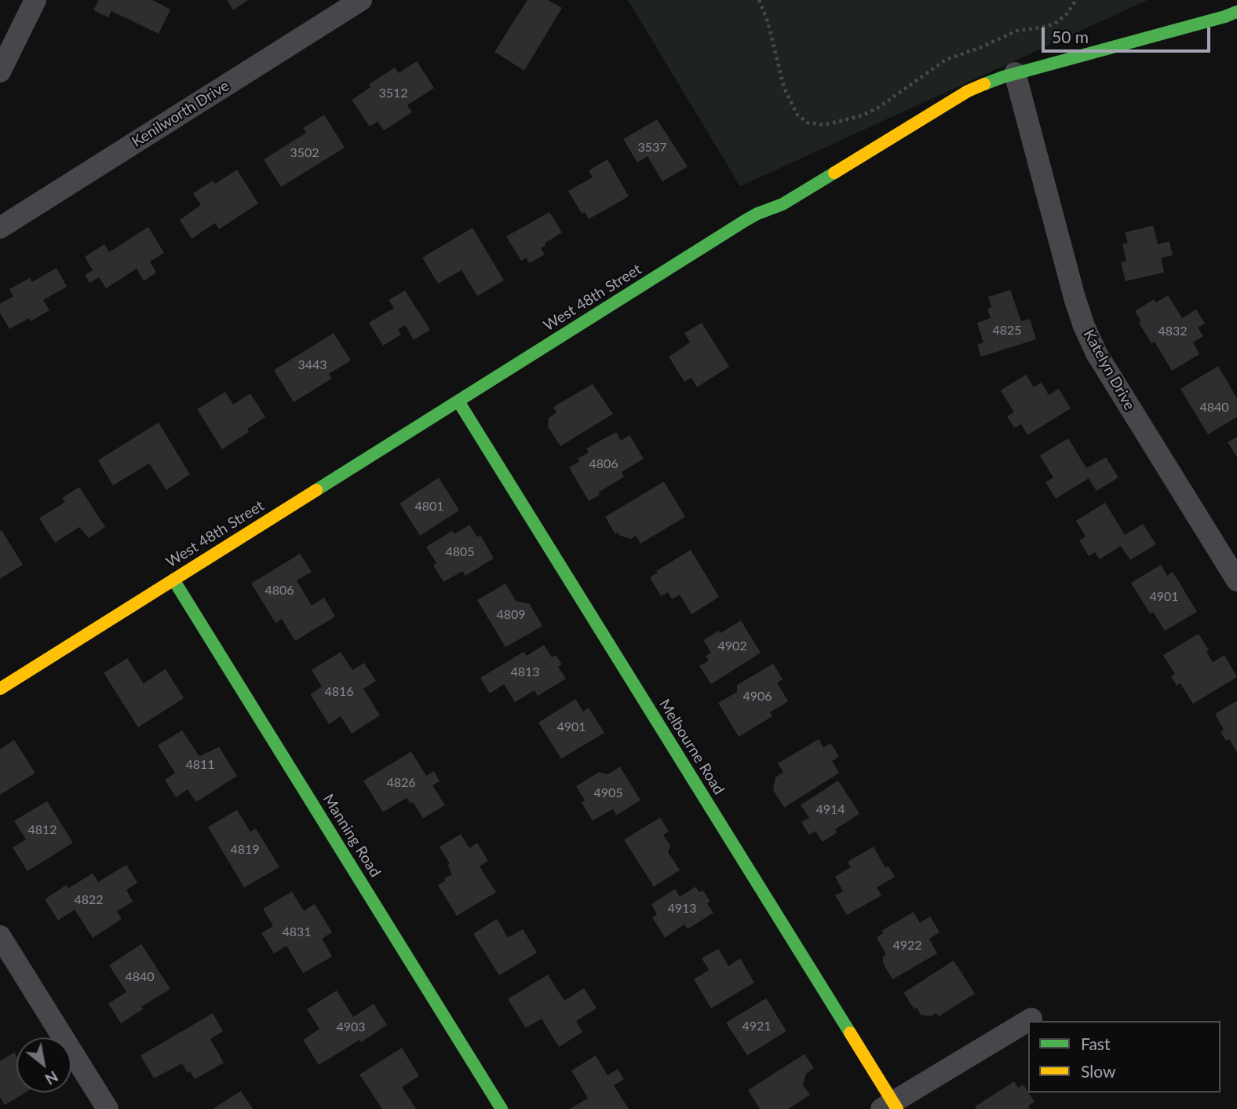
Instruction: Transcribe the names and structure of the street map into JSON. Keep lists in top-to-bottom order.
{
  "streets": {
    "street": [
      "Kenilworth Drive",
      "West 48th Street",
      "Katelyn Drive",
      "Melbourne Road",
      "Manning Road"
    ]
  },
  "crossings": [
    ["West 48th Street", "Katelyn Drive"],
    ["West 48th Street", "Melbourne Road"],
    ["West 48th Street", "Manning Road"]
  ],
  "house_numbers": [
    "3512",
    "3537",
    "3502",
    "4825",
    "4832",
    "3443",
    "4840",
    "4806",
    "4801",
    "4805",
    "4806",
    "4901",
    "4809",
    "4902",
    "4813",
    "4816",
    "4906",
    "4901",
    "4811",
    "4826",
    "4905",
    "4914",
    "4812",
    "4819",
    "4822",
    "4913",
    "4831",
    "4922",
    "4840",
    "4921",
    "4903"
  ],
  "legend": ["Fast", "Slow"],
  "scale_bar": "50 m",
  "north": "bottom right"
}
